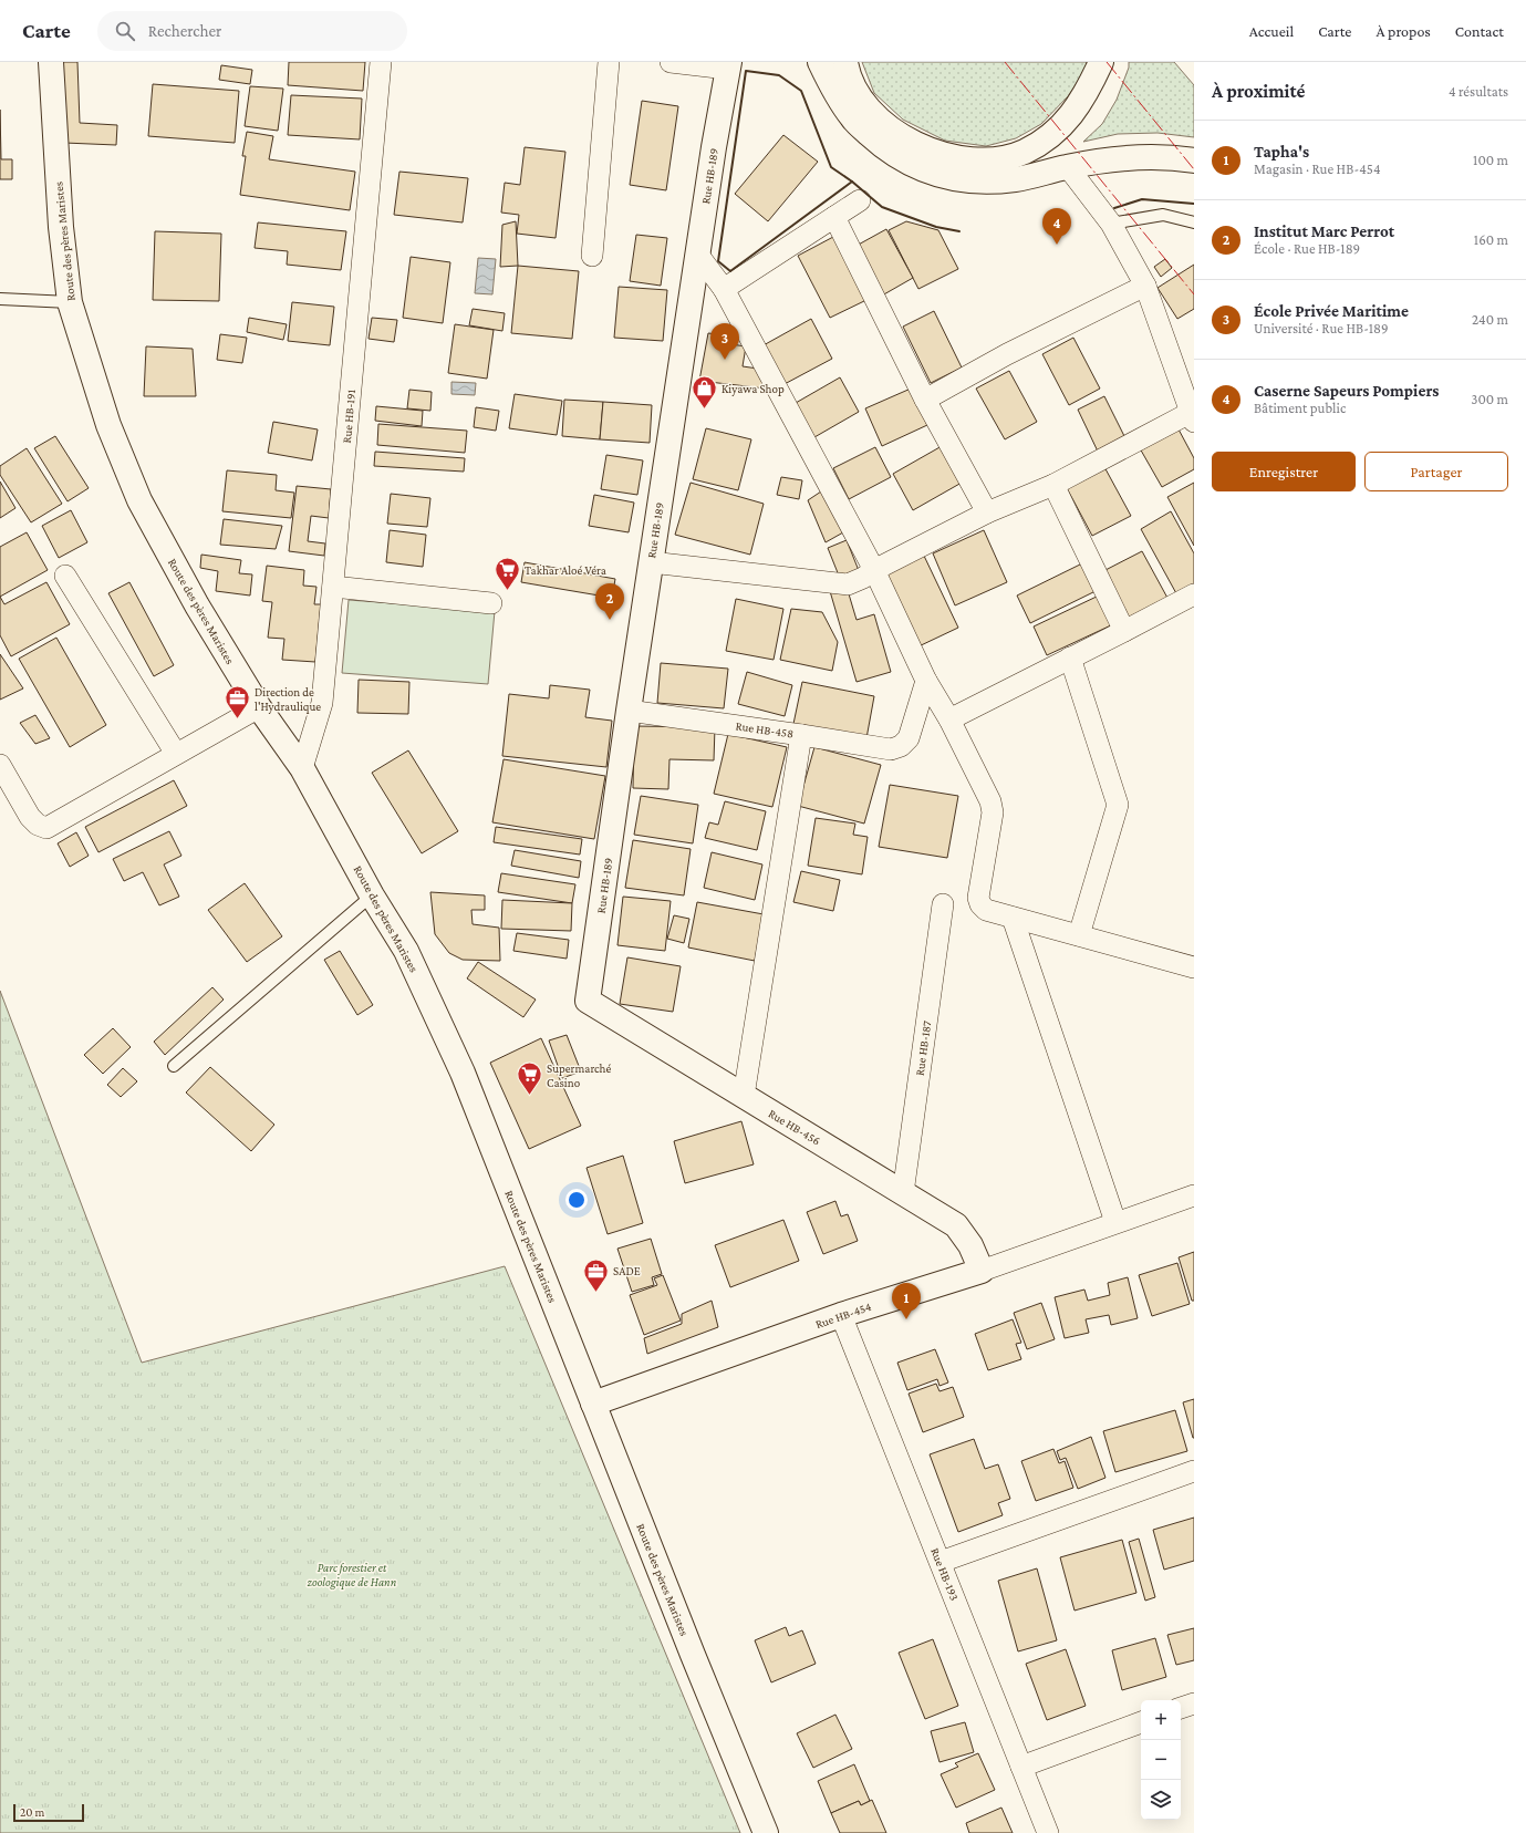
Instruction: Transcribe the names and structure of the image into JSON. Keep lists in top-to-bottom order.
{
  "streets": {
    "main road": [
      "Rue HB-189",
      "Route des pères Maristes",
      "Rue HB-456",
      "Rue HB-454"
    ],
    "street": [
      "Rue HB-191",
      "Rue HB-458",
      "Rue HB-187",
      "Rue HB-193"
    ]
  },
  "crossings": [
    ["Rue HB-189", "Rue HB-458"],
    ["Rue HB-189", "Rue HB-456"],
    ["Route des pères Maristes", "Rue HB-191"],
    ["Route des pères Maristes", "Rue HB-454"],
    ["Rue HB-187", "Rue HB-456"],
    ["Rue HB-456", "Rue HB-454"],
    ["Rue HB-454", "Rue HB-193"]
  ],
  "parks": ["Parc forestier et zoologique de Hann"],
  "places": {
    "shop": ["Kiyawa Shop"],
    "supermarket": ["Takhar Aloé Véra", "Supermarché Casino"],
    "office": ["Direction de l'Hydraulique", "SADE"]
  },
  "scale_bar": "20 m",
  "page": {
    "header": "Carte",
    "search": "Rechercher",
    "nav": [
      "Accueil",
      "Carte",
      "À propos",
      "Contact"
    ],
    "heading": ["À proximité", "4 résultats"],
    "list": [
      {
        "mark": "1",
        "name": "Tapha's",
        "note": "Magasin · Rue HB-454",
        "value": "100 m"
      },
      {
        "mark": "2",
        "name": "Institut Marc Perrot",
        "note": "École · Rue HB-189",
        "value": "160 m"
      },
      {
        "mark": "3",
        "name": "École Privée Maritime",
        "note": "Université · Rue HB-189",
        "value": "240 m"
      },
      {
        "mark": "4",
        "name": "Caserne Sapeurs Pompiers",
        "note": "Bâtiment public",
        "value": "300 m"
      }
    ],
    "pins": [
      "4",
      "3",
      "2",
      "1"
    ],
    "buttons": ["Enregistrer", "Partager"],
    "map_buttons": ["+", "−"],
    "scale": "20 m"
  }
}
